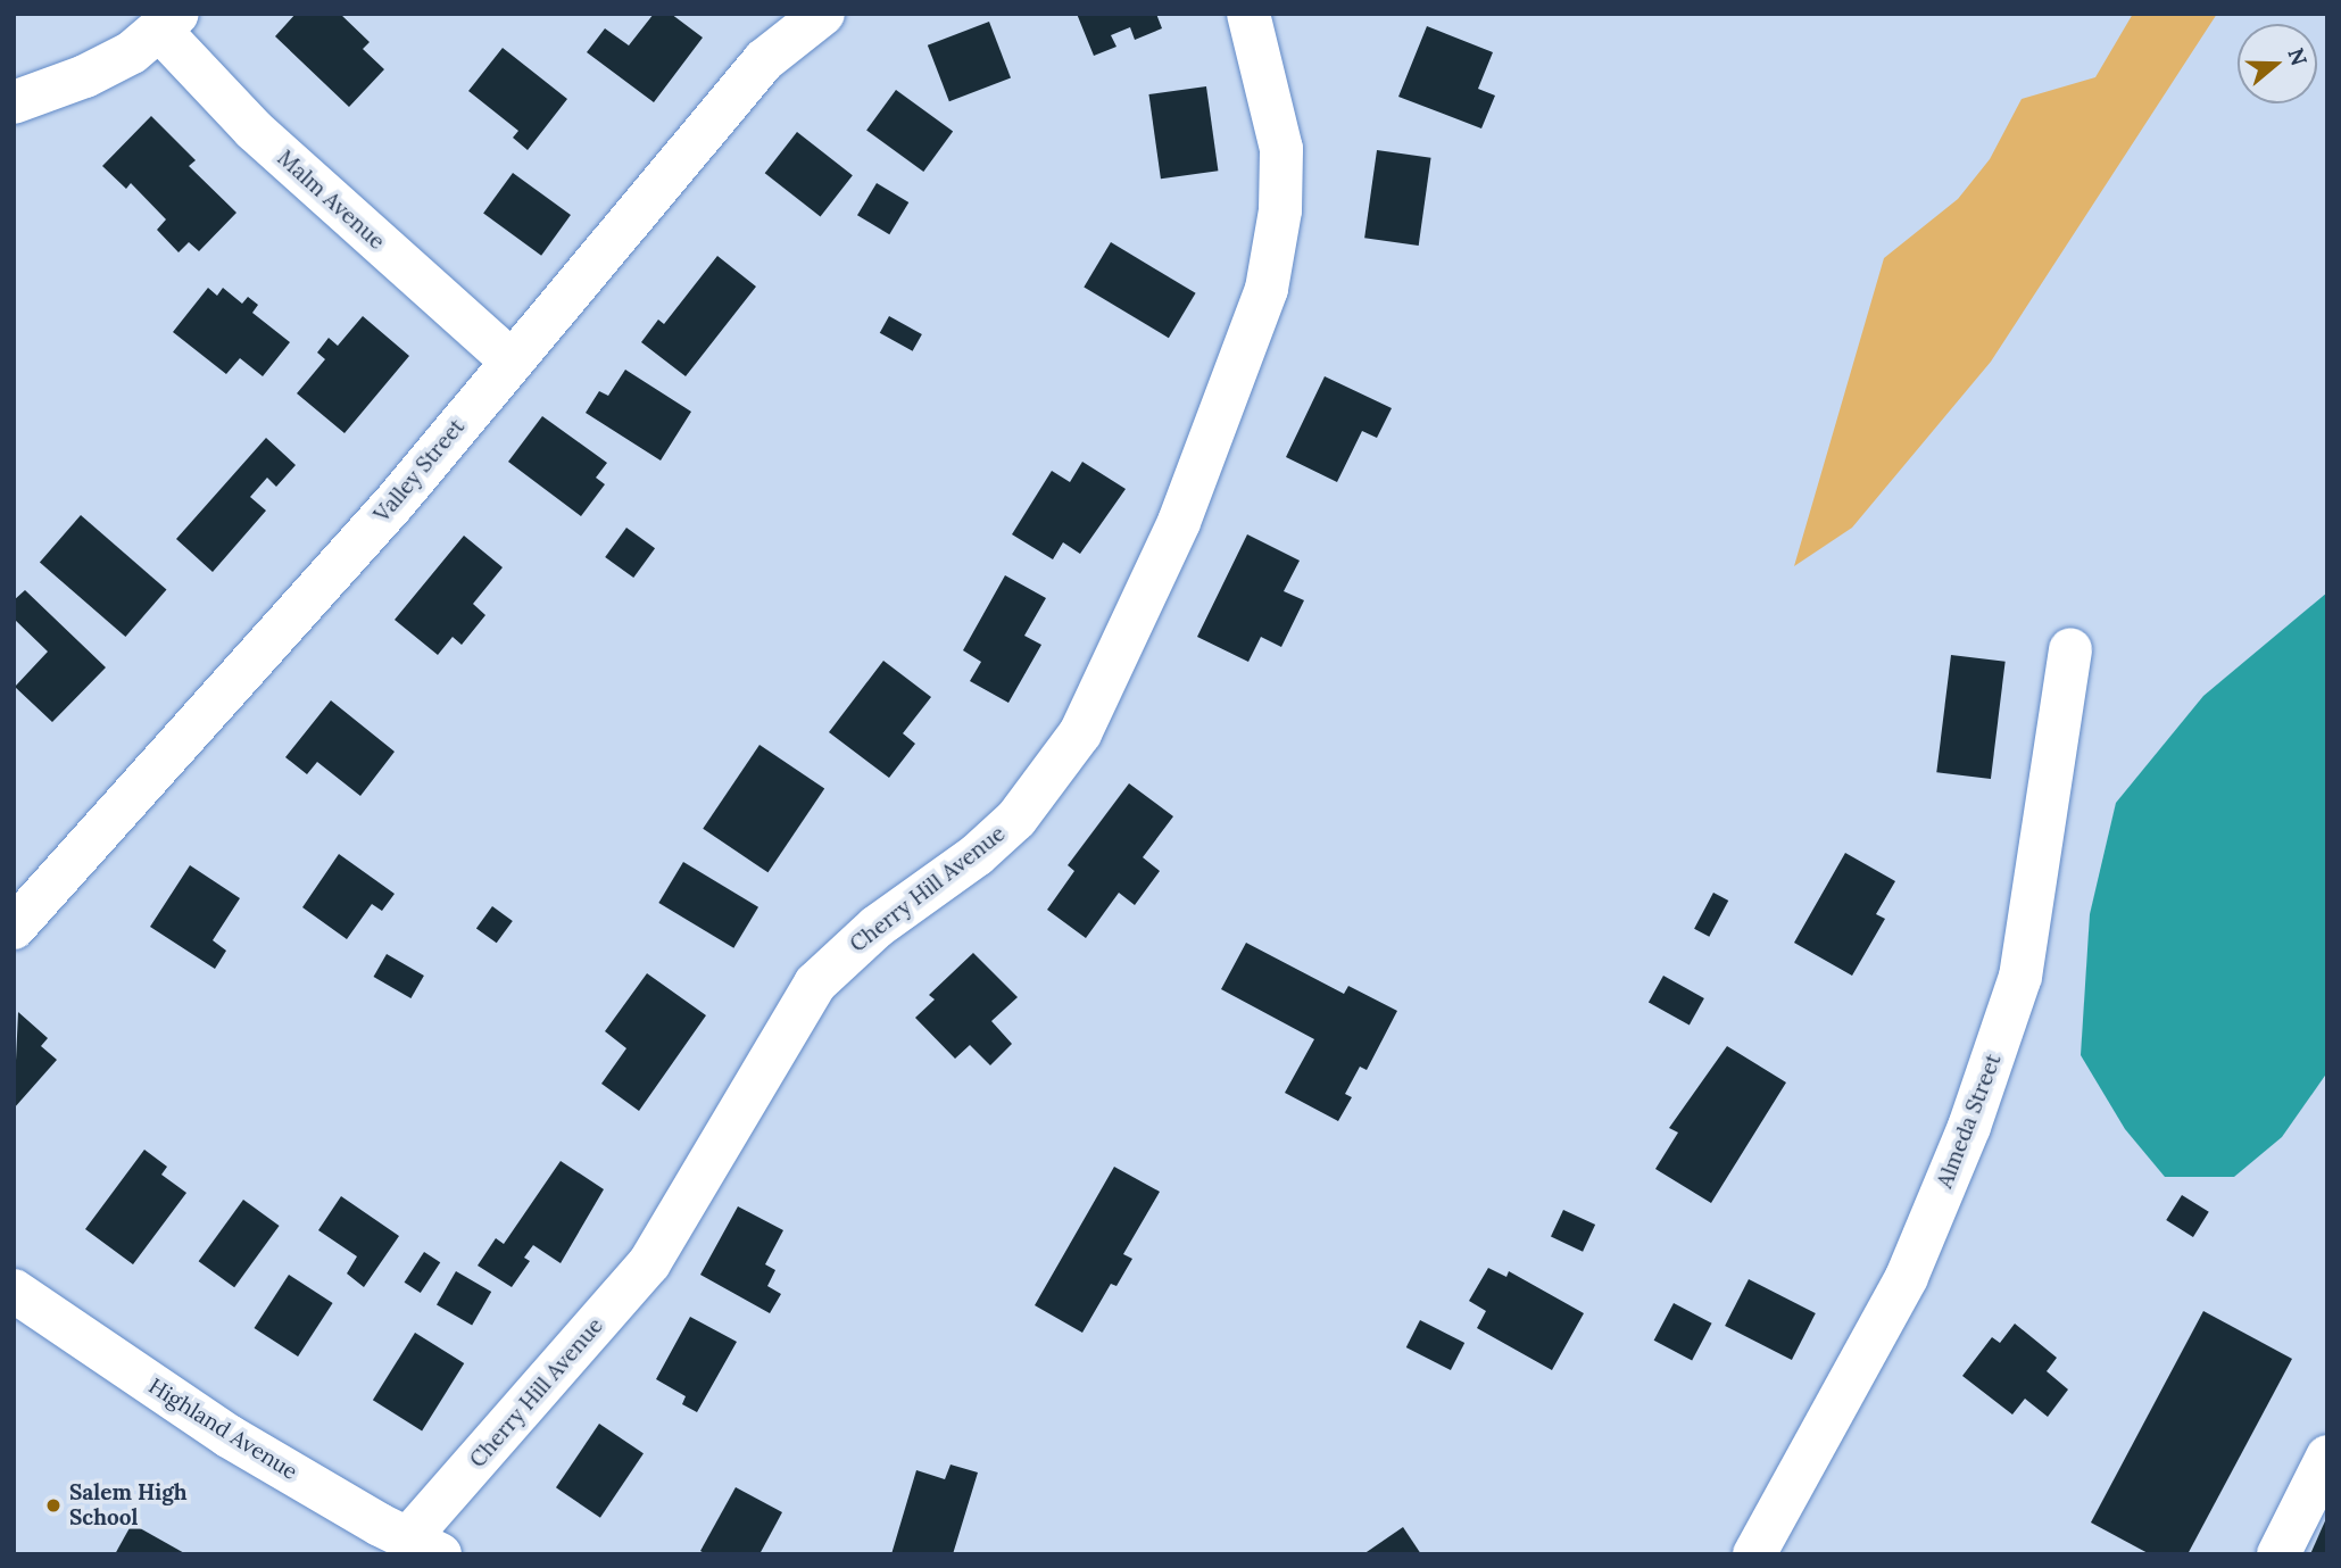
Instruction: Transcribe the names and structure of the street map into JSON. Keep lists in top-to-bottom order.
{
  "streets": {
    "street": [
      "Malm Avenue",
      "Valley Street",
      "Cherry Hill Avenue",
      "Almeda Street",
      "Highland Avenue"
    ]
  },
  "crossings": [
    ["Malm Avenue", "Valley Street"],
    ["Cherry Hill Avenue", "Highland Avenue"]
  ],
  "places": ["Salem High School"],
  "north": "right"
}
